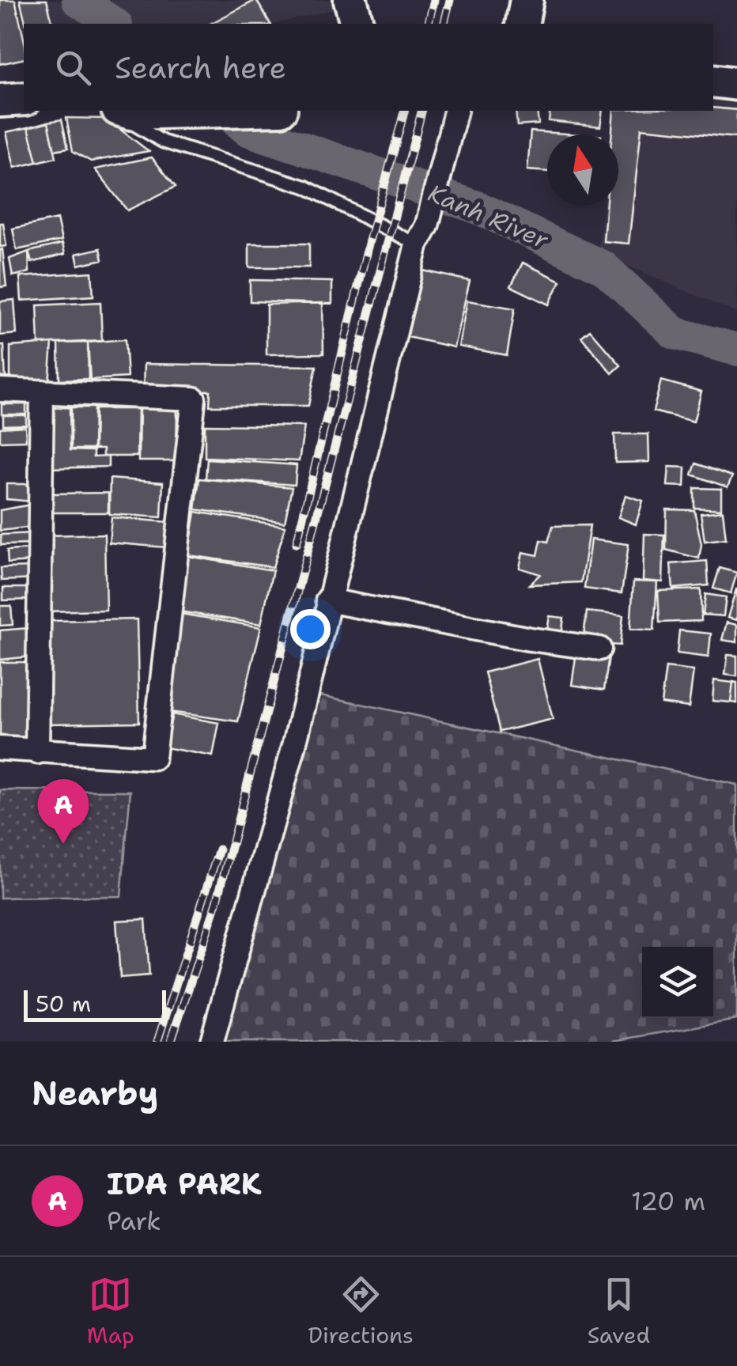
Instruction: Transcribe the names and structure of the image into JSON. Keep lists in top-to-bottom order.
{
  "water": ["Kanh River"],
  "scale_bar": "50 m",
  "north": "top",
  "page": {
    "search": "Search here",
    "pins": "A",
    "scale": "50 m",
    "heading": "Nearby",
    "list": [
      {
        "mark": "A",
        "name": "IDA PARK",
        "note": "Park",
        "value": "120 m"
      }
    ],
    "nav": ["Map", "Directions", "Saved"]
  }
}
